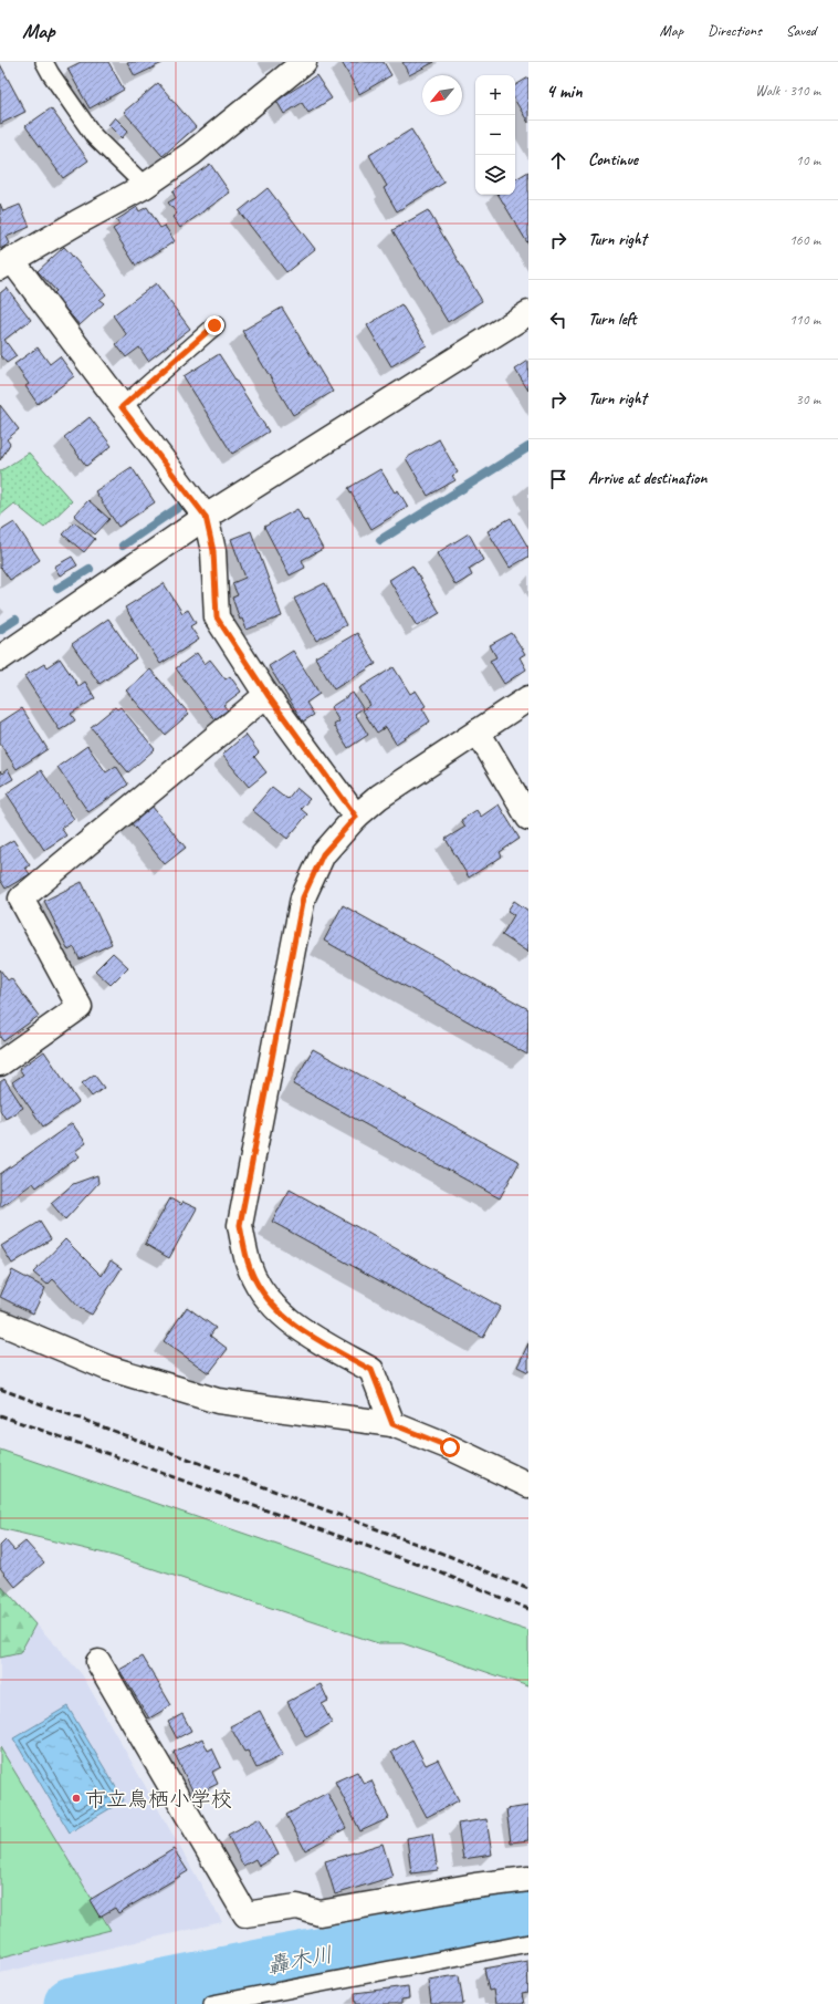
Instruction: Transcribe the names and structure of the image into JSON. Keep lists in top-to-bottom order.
{
  "water": ["轟木川"],
  "places": ["市立鳥栖小学校"],
  "north": "bottom left",
  "page": {
    "header": "Map",
    "nav": ["Map", "Directions", "Saved"],
    "heading": ["4 min", "Walk · 310 m"],
    "map_buttons": ["+", "−"],
    "list": [
      ["Continue", "10 m"],
      ["Turn right", "160 m"],
      ["Turn left", "110 m"],
      ["Turn right", "30 m"],
      "Arrive at destination"
    ]
  }
}
